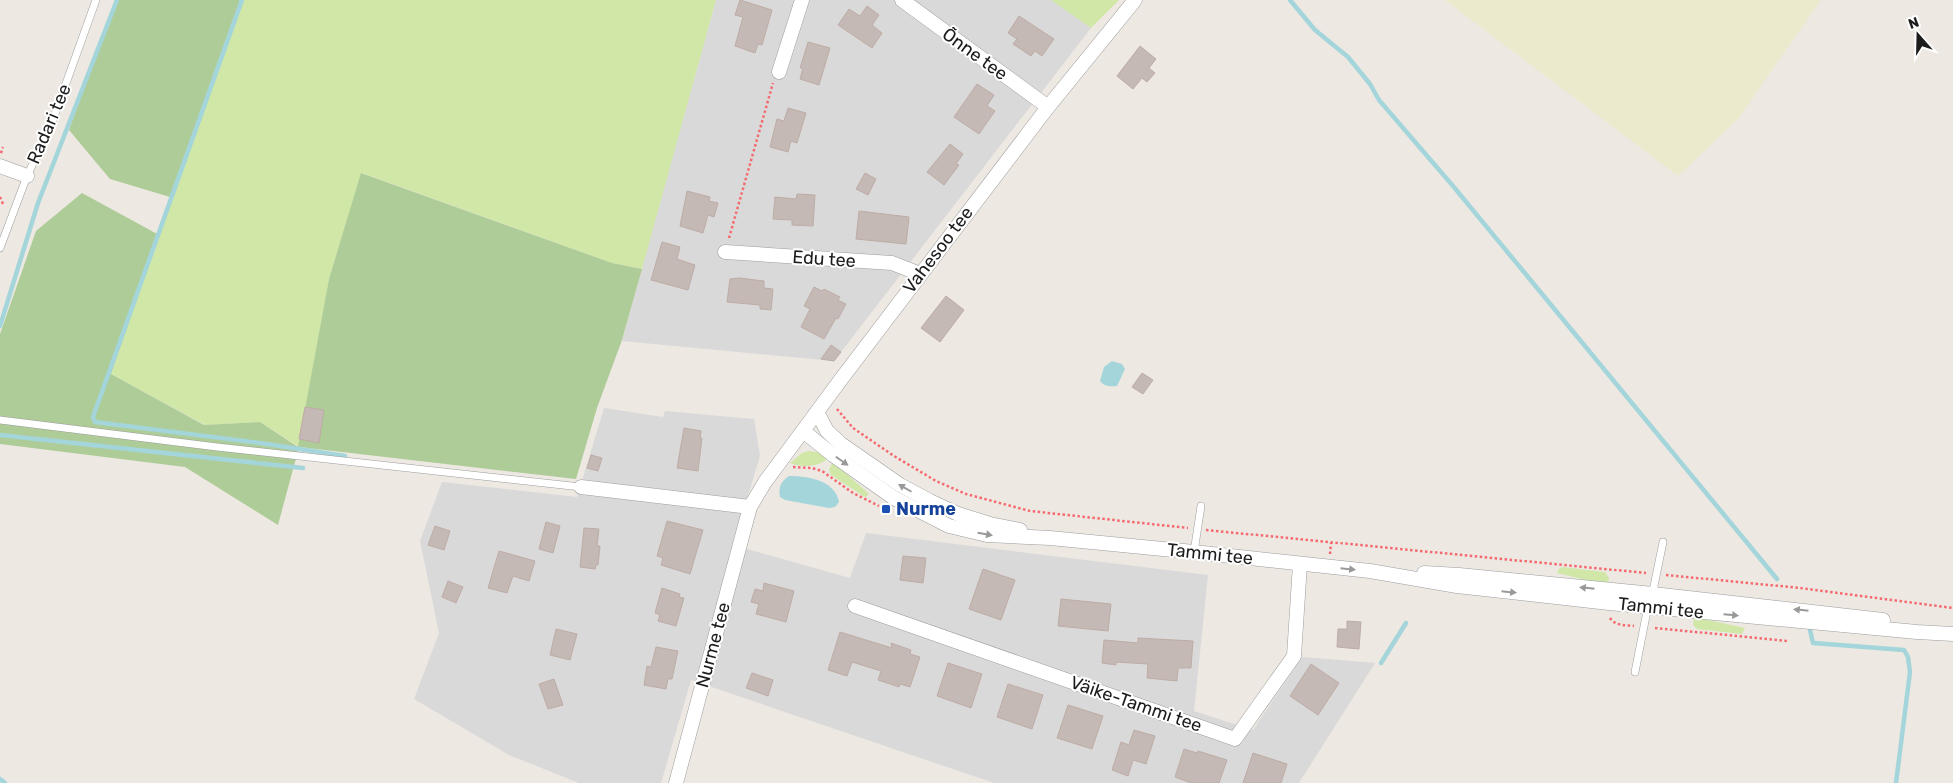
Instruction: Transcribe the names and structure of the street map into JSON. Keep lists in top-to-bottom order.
{
  "streets": {
    "street": [
      "Õnne tee",
      "Vahesoo tee",
      "Edu tee",
      "Tammi tee",
      "Nurme tee",
      "Väike-Tammi tee"
    ],
    "lane": ["Radari tee"]
  },
  "crossings": [
    ["Õnne tee", "Vahesoo tee"],
    ["Vahesoo tee", "Edu tee"],
    ["Vahesoo tee", "Tammi tee"],
    ["Vahesoo tee", "Nurme tee"],
    ["Tammi tee", "Väike-Tammi tee"]
  ],
  "places": {
    "transit": ["Nurme"]
  },
  "north": "top"
}
